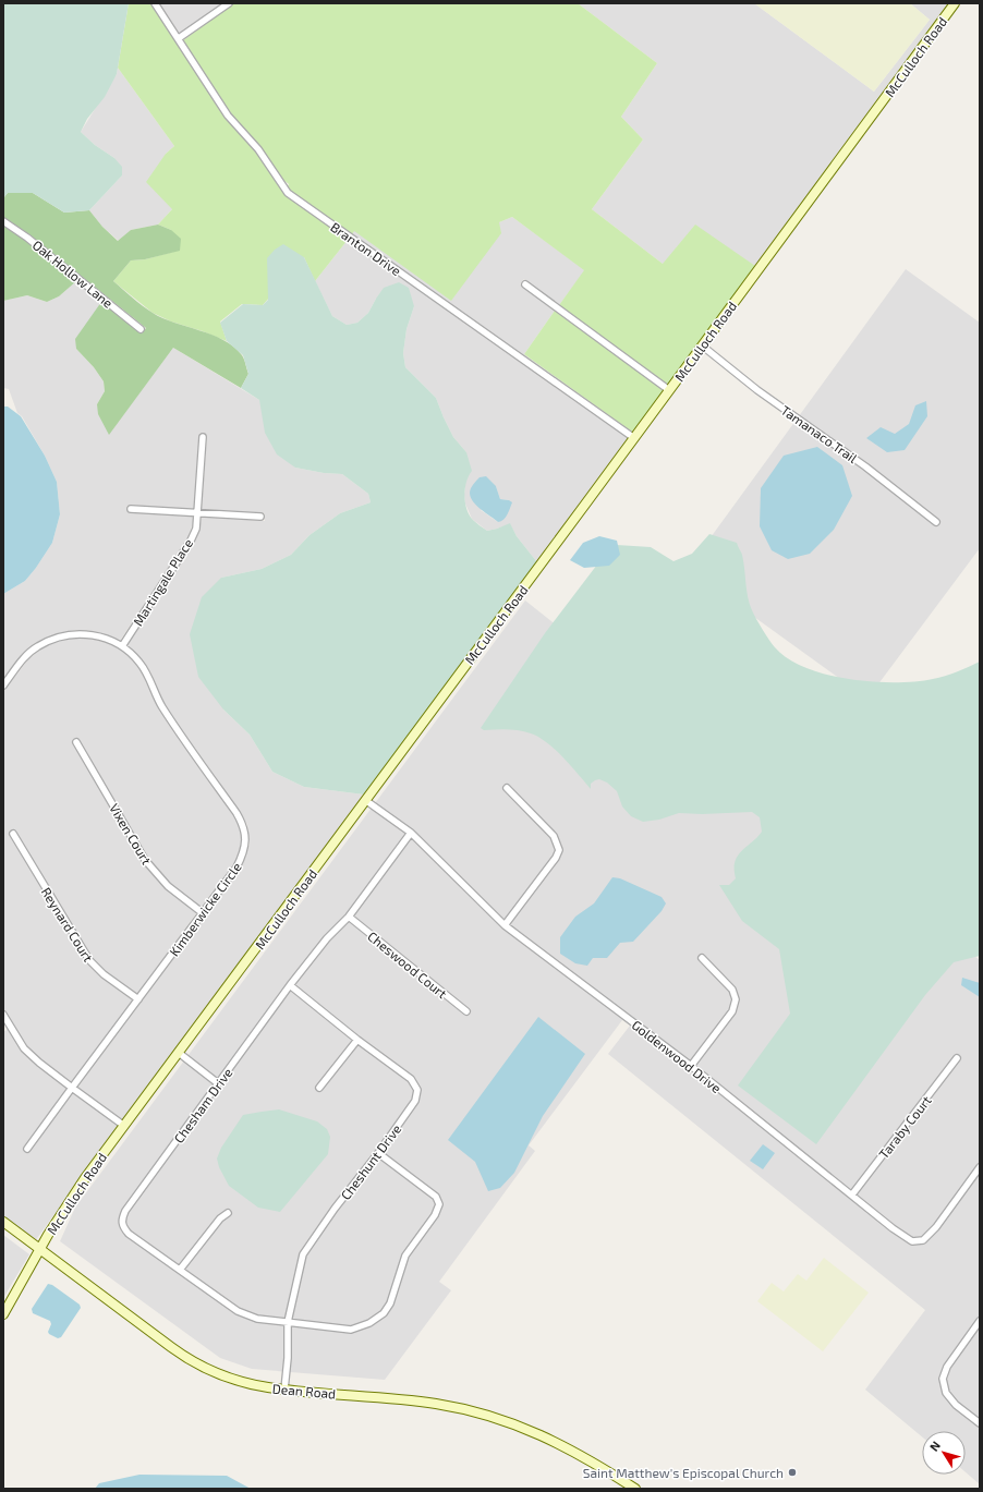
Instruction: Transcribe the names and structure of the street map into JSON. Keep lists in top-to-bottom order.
{
  "streets": {
    "street": [
      "McCulloch Road",
      "Branton Drive",
      "Oak Hollow Lane",
      "Tamanaco Trail",
      "Martingale Place",
      "Vixen Court",
      "Kimberwicke Circle",
      "Reynard Court",
      "Cheswood Court",
      "Goldenwood Drive",
      "Chesham Drive",
      "Taraby Court",
      "Cheshunt Drive",
      "Dean Road"
    ]
  },
  "crossings": [
    ["McCulloch Road", "Branton Drive"],
    ["McCulloch Road", "Tamanaco Trail"],
    ["McCulloch Road", "Goldenwood Drive"],
    ["McCulloch Road", "Dean Road"],
    ["Martingale Place", "Kimberwicke Circle"],
    ["Vixen Court", "Kimberwicke Circle"],
    ["Kimberwicke Circle", "Reynard Court"],
    ["Cheswood Court", "Chesham Drive"],
    ["Goldenwood Drive", "Chesham Drive"],
    ["Goldenwood Drive", "Taraby Court"],
    ["Chesham Drive", "Cheshunt Drive"],
    ["Cheshunt Drive", "Dean Road"]
  ],
  "places": ["Saint Matthew's Episcopal Church"],
  "north": "top left"
}
